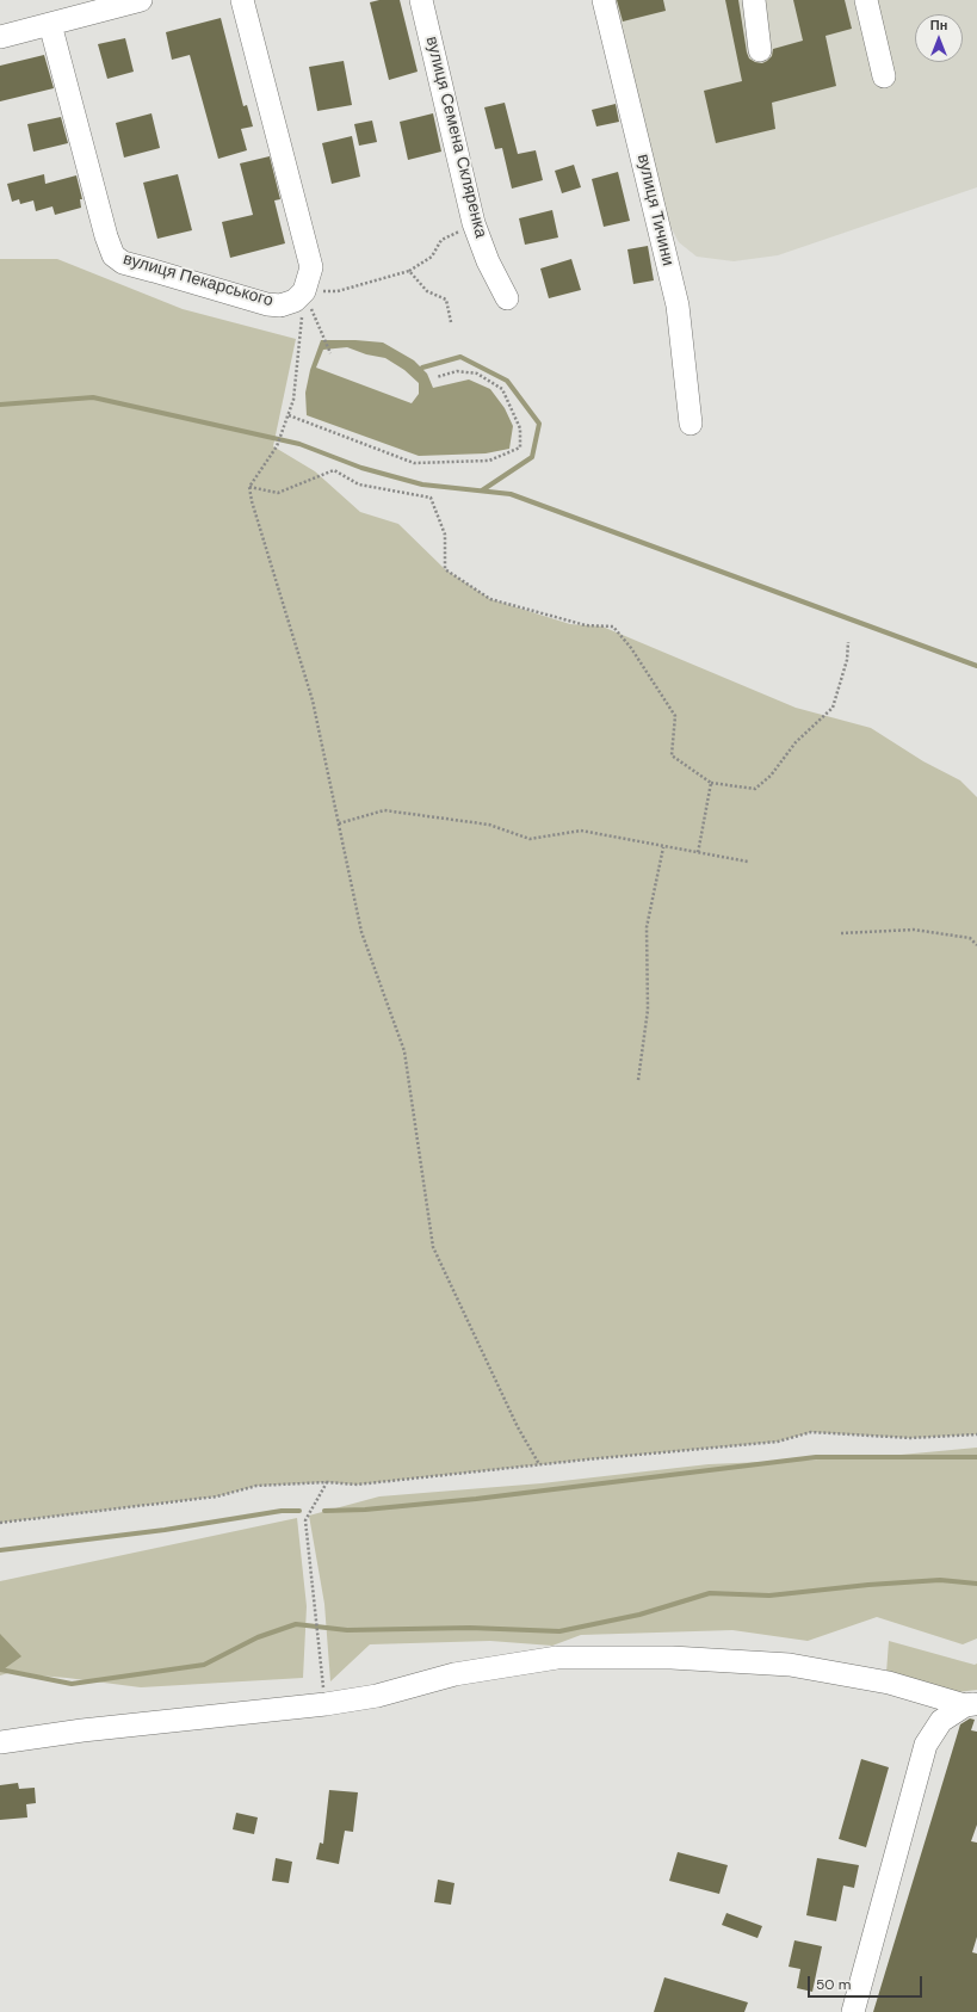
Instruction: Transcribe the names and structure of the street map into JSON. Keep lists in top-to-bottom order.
{
  "streets": {
    "street": ["вулиця Семена Скляренка", "вулиця Тичини", "вулиця Пекарського"]
  },
  "scale_bar": "50 m",
  "north": "top"
}
